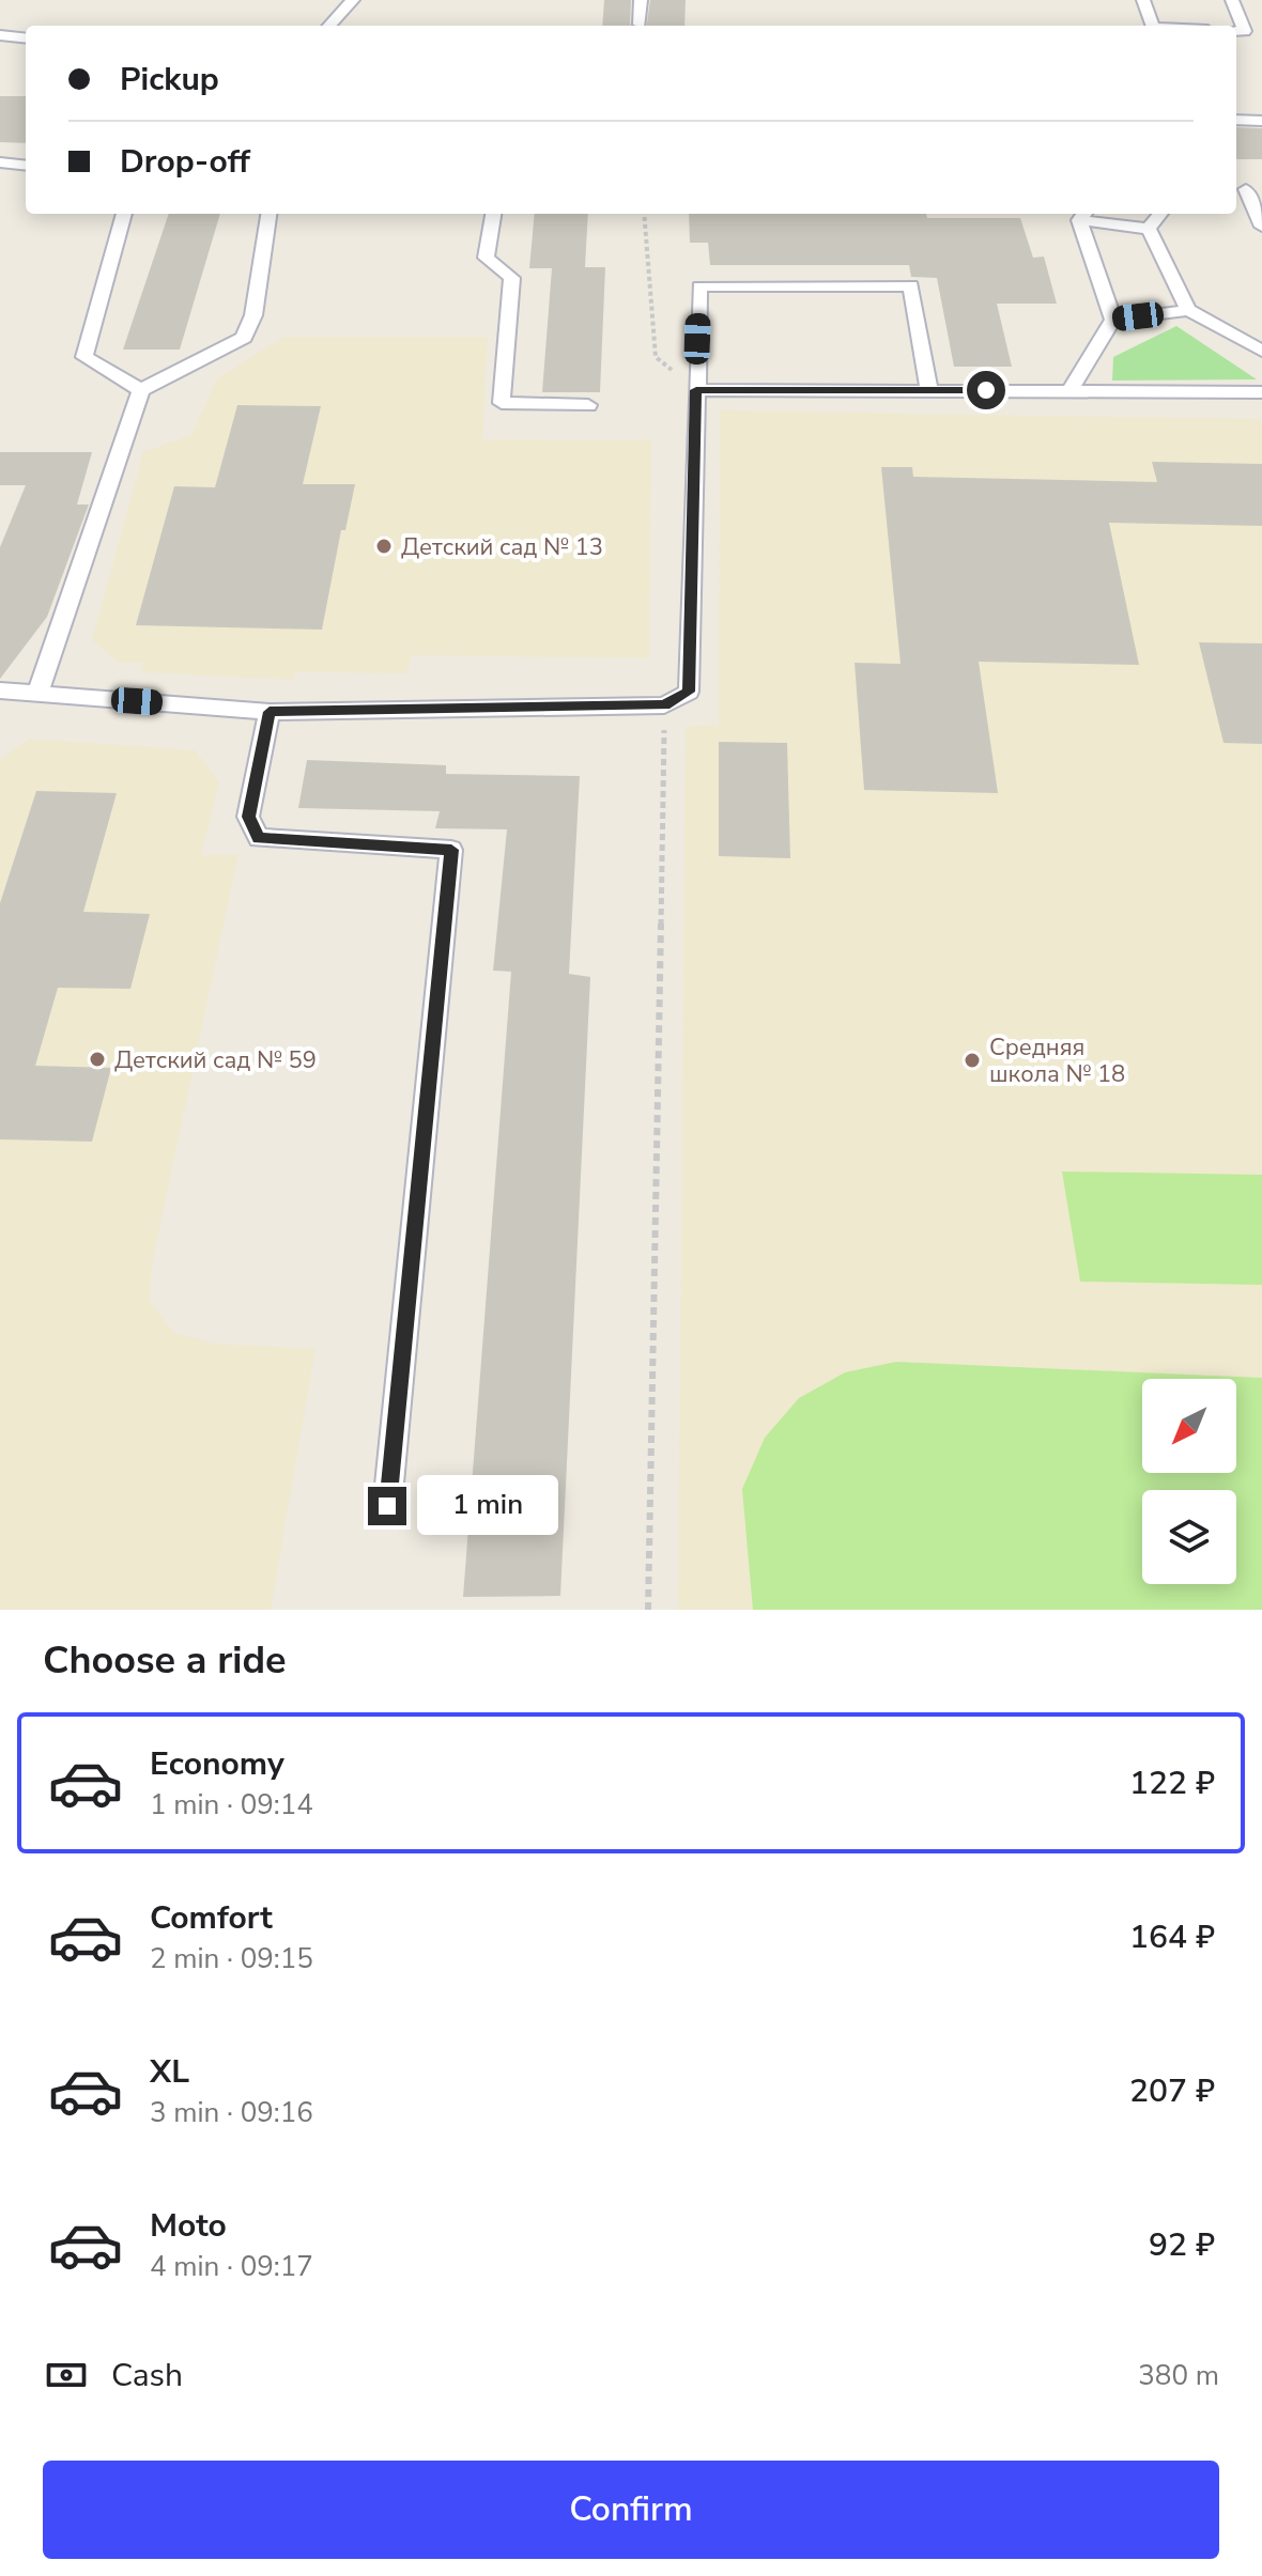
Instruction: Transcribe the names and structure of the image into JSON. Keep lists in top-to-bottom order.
{
  "places": ["Детский сад № 13", "Детский сад № 59", "Средняя школа № 18"],
  "north": "bottom left",
  "page": {
    "banner": ["Pickup", "Drop-off"],
    "bubble": "1 min",
    "heading": "Choose a ride",
    "list": [
      {
        "name": "Economy",
        "note": "1 min · 09:14",
        "value": "122 ₽"
      },
      {
        "name": "Comfort",
        "note": "2 min · 09:15",
        "value": "164 ₽"
      },
      {
        "name": "XL",
        "note": "3 min · 09:16",
        "value": "207 ₽"
      },
      {
        "name": "Moto",
        "note": "4 min · 09:17",
        "value": "92 ₽"
      }
    ],
    "pay": ["Cash", "380 m"],
    "buttons": "Confirm"
  }
}
